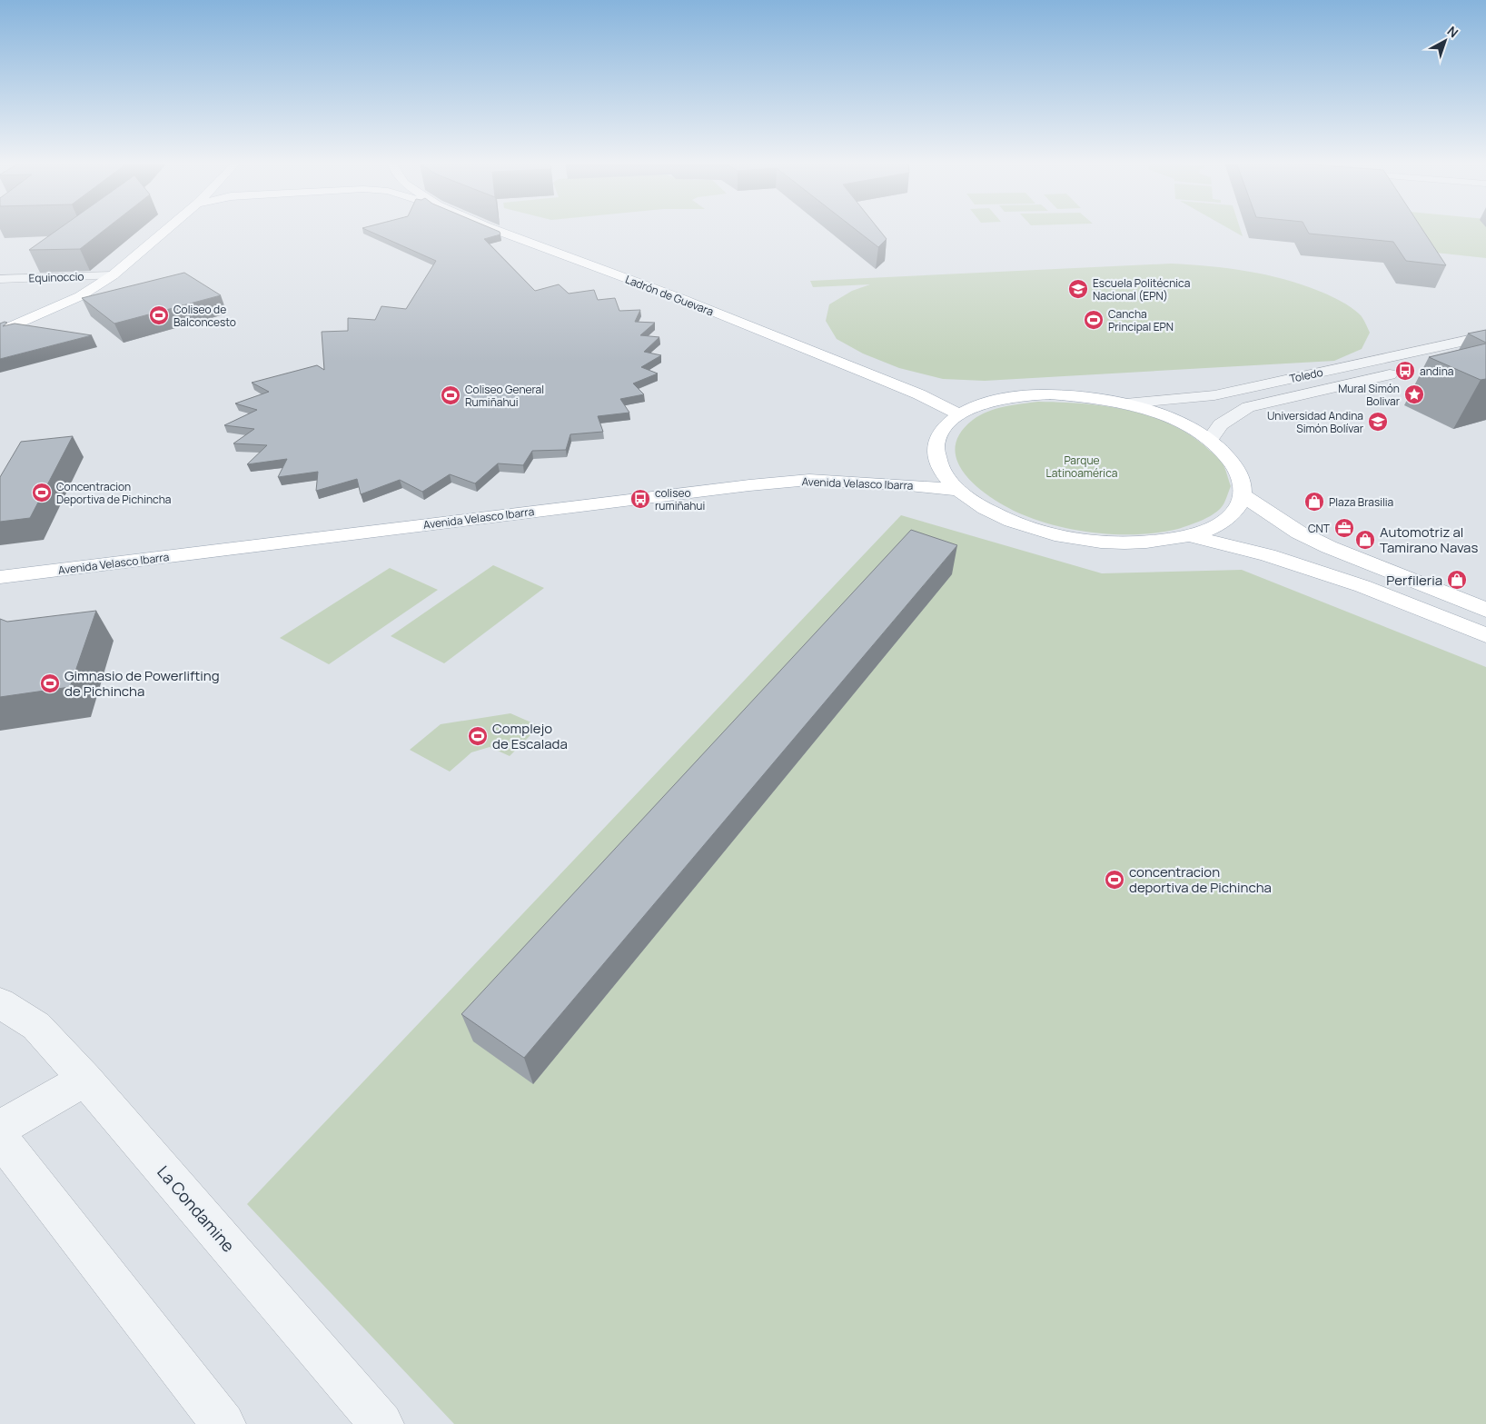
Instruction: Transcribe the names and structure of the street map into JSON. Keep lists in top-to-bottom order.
{
  "streets": {
    "main road": ["Ladrón de Guevara", "Avenida Velasco Ibarra"],
    "street": ["Equinoccio", "Toledo", "La Condamine"]
  },
  "parks": ["Parque Latinoamérica"],
  "places": {
    "school or university": ["Escuela Politécnica Nacional (EPN)", "Universidad Andina Simón Bolívar"],
    "sports": [
      "Coliseo de Balconcesto",
      "Cancha Principal EPN",
      "Coliseo General Rumiñahui",
      "Concentracion Deportiva de Pichincha",
      "Gimnasio de Powerlifting de Pichincha",
      "Complejo de Escalada",
      "concentracion deportiva de Pichincha"
    ],
    "bus stop": ["andina", "coliseo rumiñahui"],
    "place": ["Mural Simón Bolivar"],
    "shop": ["Plaza Brasilia", "Automotriz al Tamirano Navas", "Perfileria"],
    "office": ["CNT"]
  },
  "north": "top right"
}
